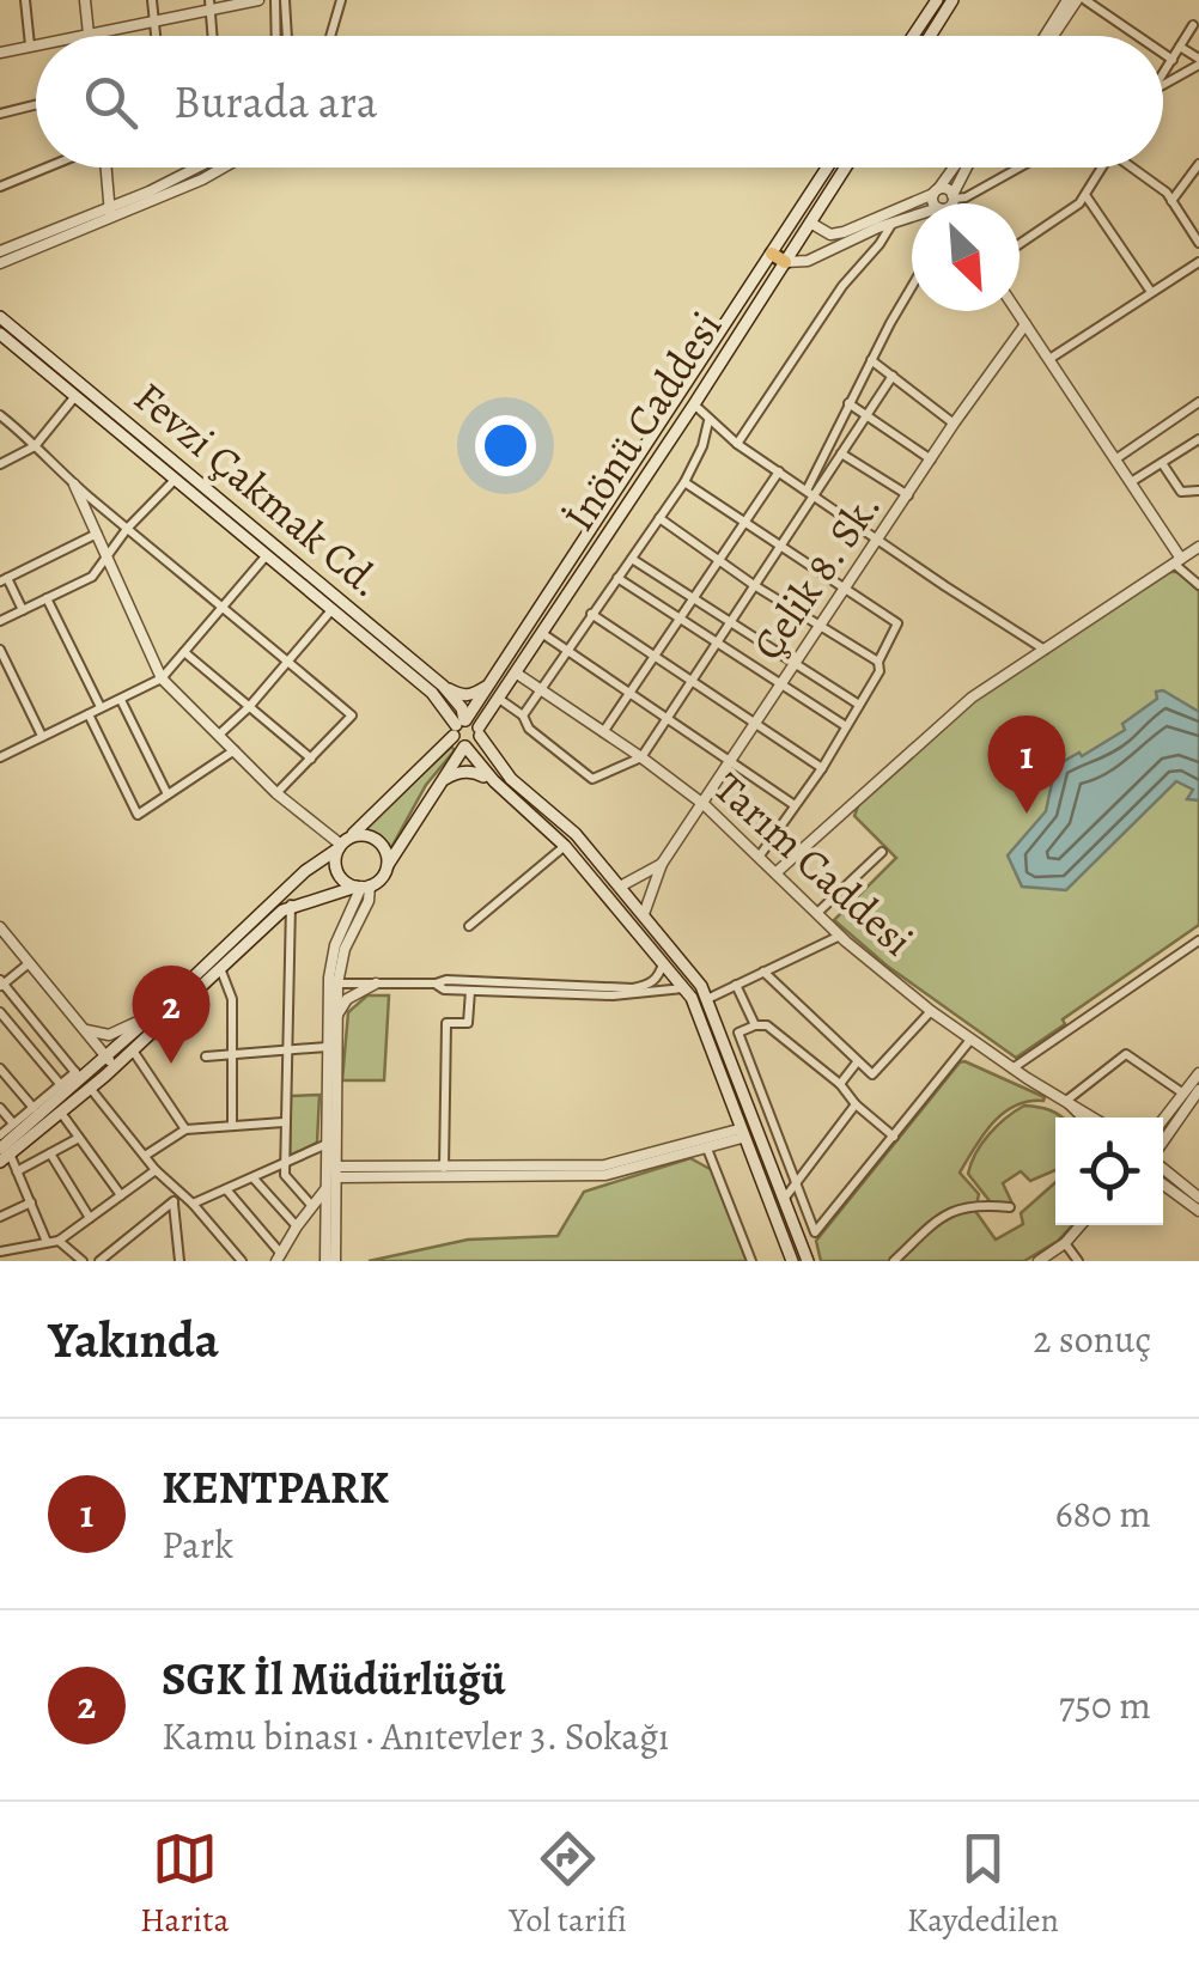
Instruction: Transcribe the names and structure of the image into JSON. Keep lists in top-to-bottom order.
{
  "streets": {
    "main road": ["İnönü Caddesi", "Fevzi Çakmak Cd."],
    "street": ["Çelik 8. Sk.", "Tarım Caddesi"]
  },
  "crossings": [
    ["İnönü Caddesi", "Fevzi Çakmak Cd."],
    ["İnönü Caddesi", "Tarım Caddesi"],
    ["Çelik 8. Sk.", "Tarım Caddesi"]
  ],
  "north": "bottom right",
  "page": {
    "search": "Burada ara",
    "pins": ["1", "2"],
    "heading": ["Yakında", "2 sonuç"],
    "list": [
      {
        "mark": "1",
        "name": "KENTPARK",
        "note": "Park",
        "value": "680 m"
      },
      {
        "mark": "2",
        "name": "SGK İl Müdürlüğü",
        "note": "Kamu binası · Anıtevler 3. Sokağı",
        "value": "750 m"
      }
    ],
    "nav": ["Harita", "Yol tarifi", "Kaydedilen"]
  }
}
